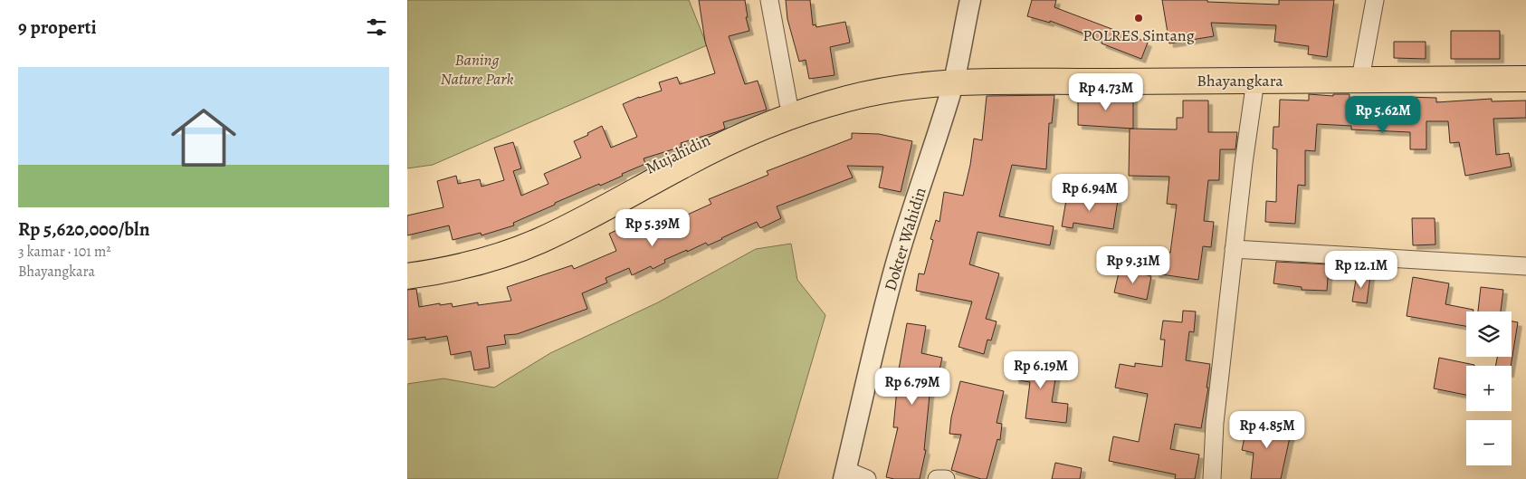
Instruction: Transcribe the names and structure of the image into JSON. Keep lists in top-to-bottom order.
{
  "streets": {
    "main road": ["Bhayangkara", "Mujahidin"],
    "street": ["Dokter Wahidin"]
  },
  "crossings": [
    ["Bhayangkara", "Mujahidin"],
    ["Bhayangkara", "Dokter Wahidin"],
    ["Mujahidin", "Dokter Wahidin"]
  ],
  "parks": ["Baning Nature Park"],
  "places": ["POLRES Sintang"],
  "page": {
    "heading": "9 properti",
    "list": [
      {
        "name": "Rp 5,620,000/bln",
        "note": "3 kamar · 101 m² · Bhayangkara"
      }
    ],
    "price": [
      "Rp 4.73M",
      "Rp 5.62M",
      "Rp 6.94M",
      "Rp 5.39M",
      "Rp 9.31M",
      "Rp 12.1M",
      "Rp 6.19M",
      "Rp 6.79M",
      "Rp 4.85M"
    ],
    "map_buttons": ["+", "−"]
  }
}
